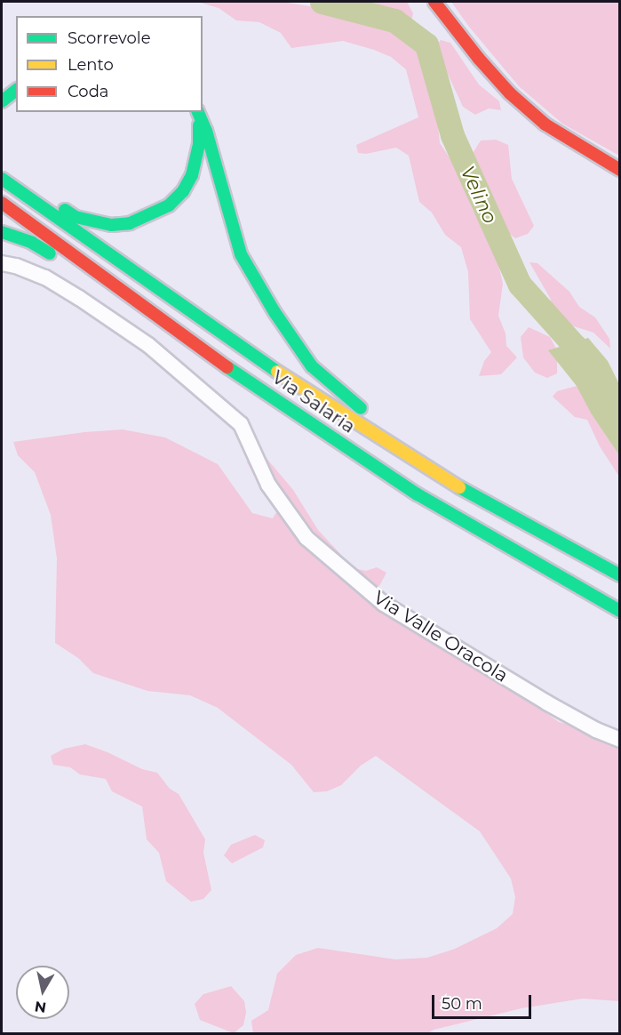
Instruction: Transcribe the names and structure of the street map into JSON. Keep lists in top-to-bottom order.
{
  "streets": {
    "main road": ["Via Salaria"],
    "street": ["Via Valle Oracola"]
  },
  "water": ["Velino"],
  "legend": ["Scorrevole", "Lento", "Coda"],
  "scale_bar": "50 m",
  "north": "bottom"
}
